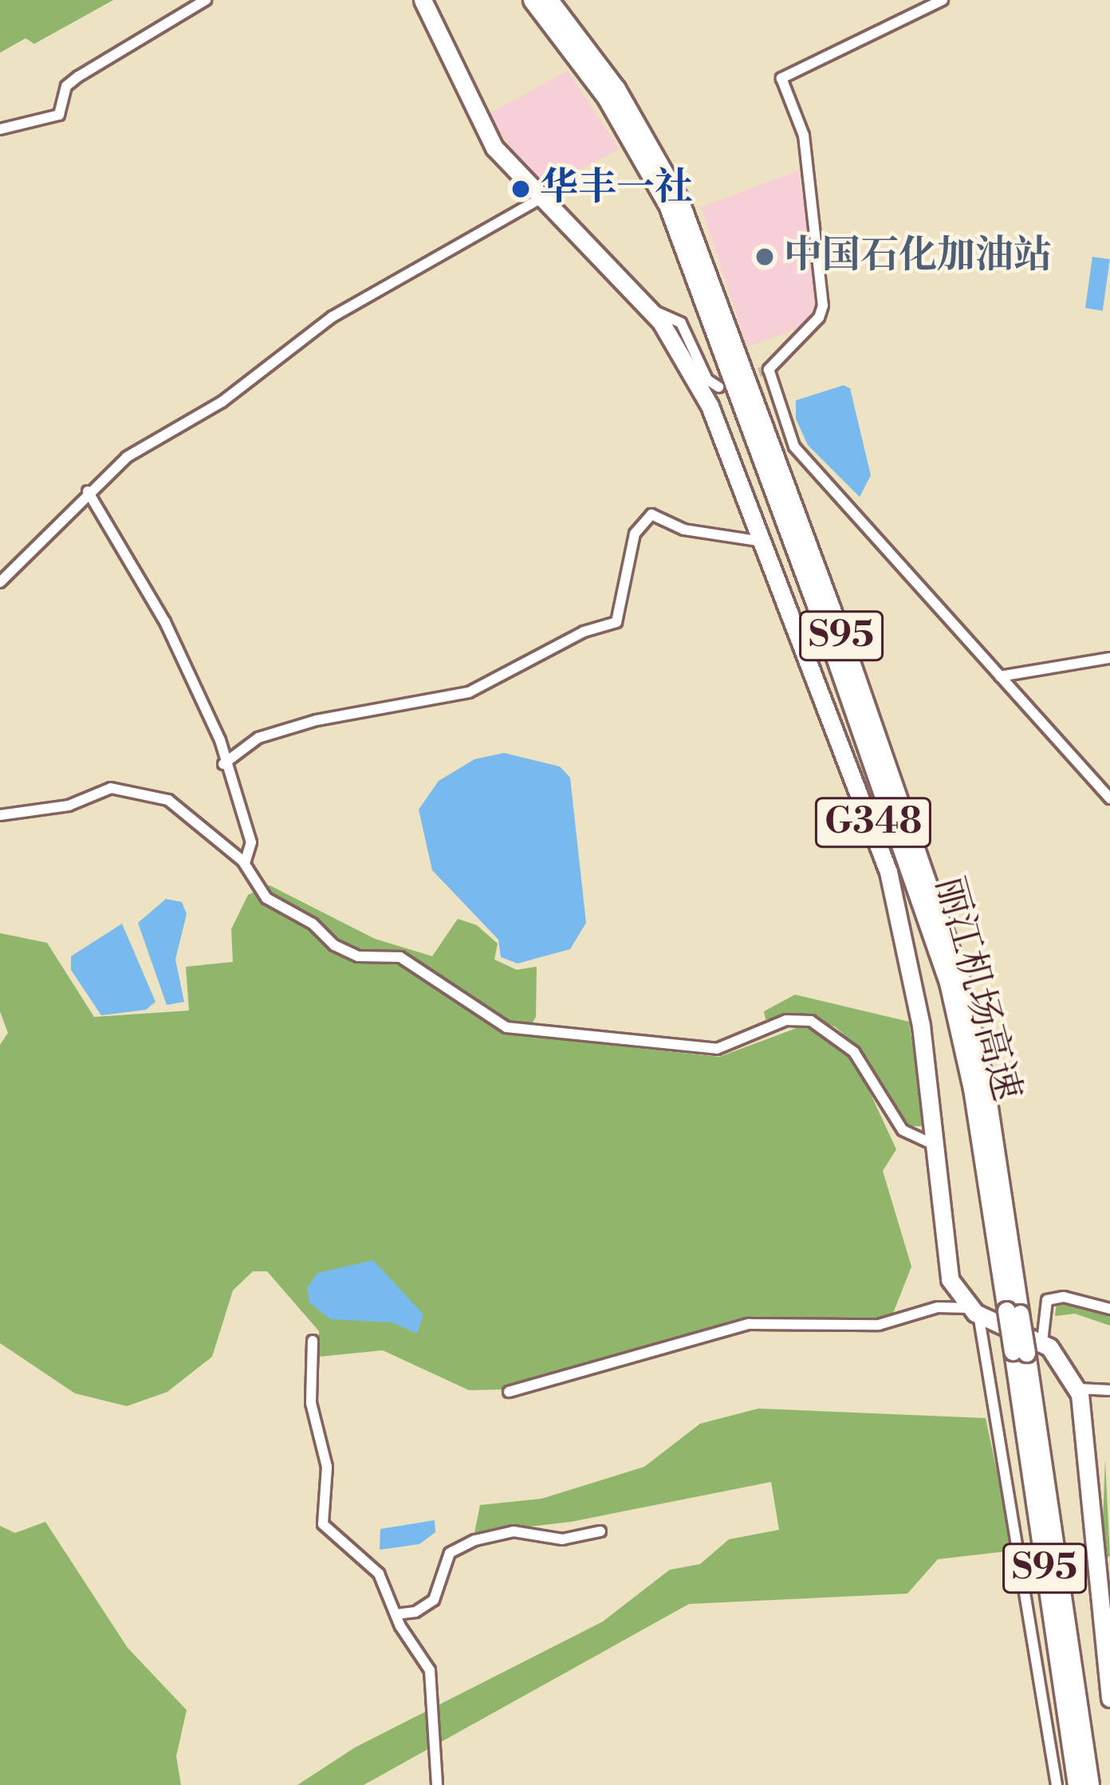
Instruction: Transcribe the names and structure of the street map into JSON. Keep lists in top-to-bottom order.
{
  "streets": {
    "highway": ["S95", "G348", "丽江机场高速"]
  },
  "places": ["华丰一社", "中国石化加油站"]
}
